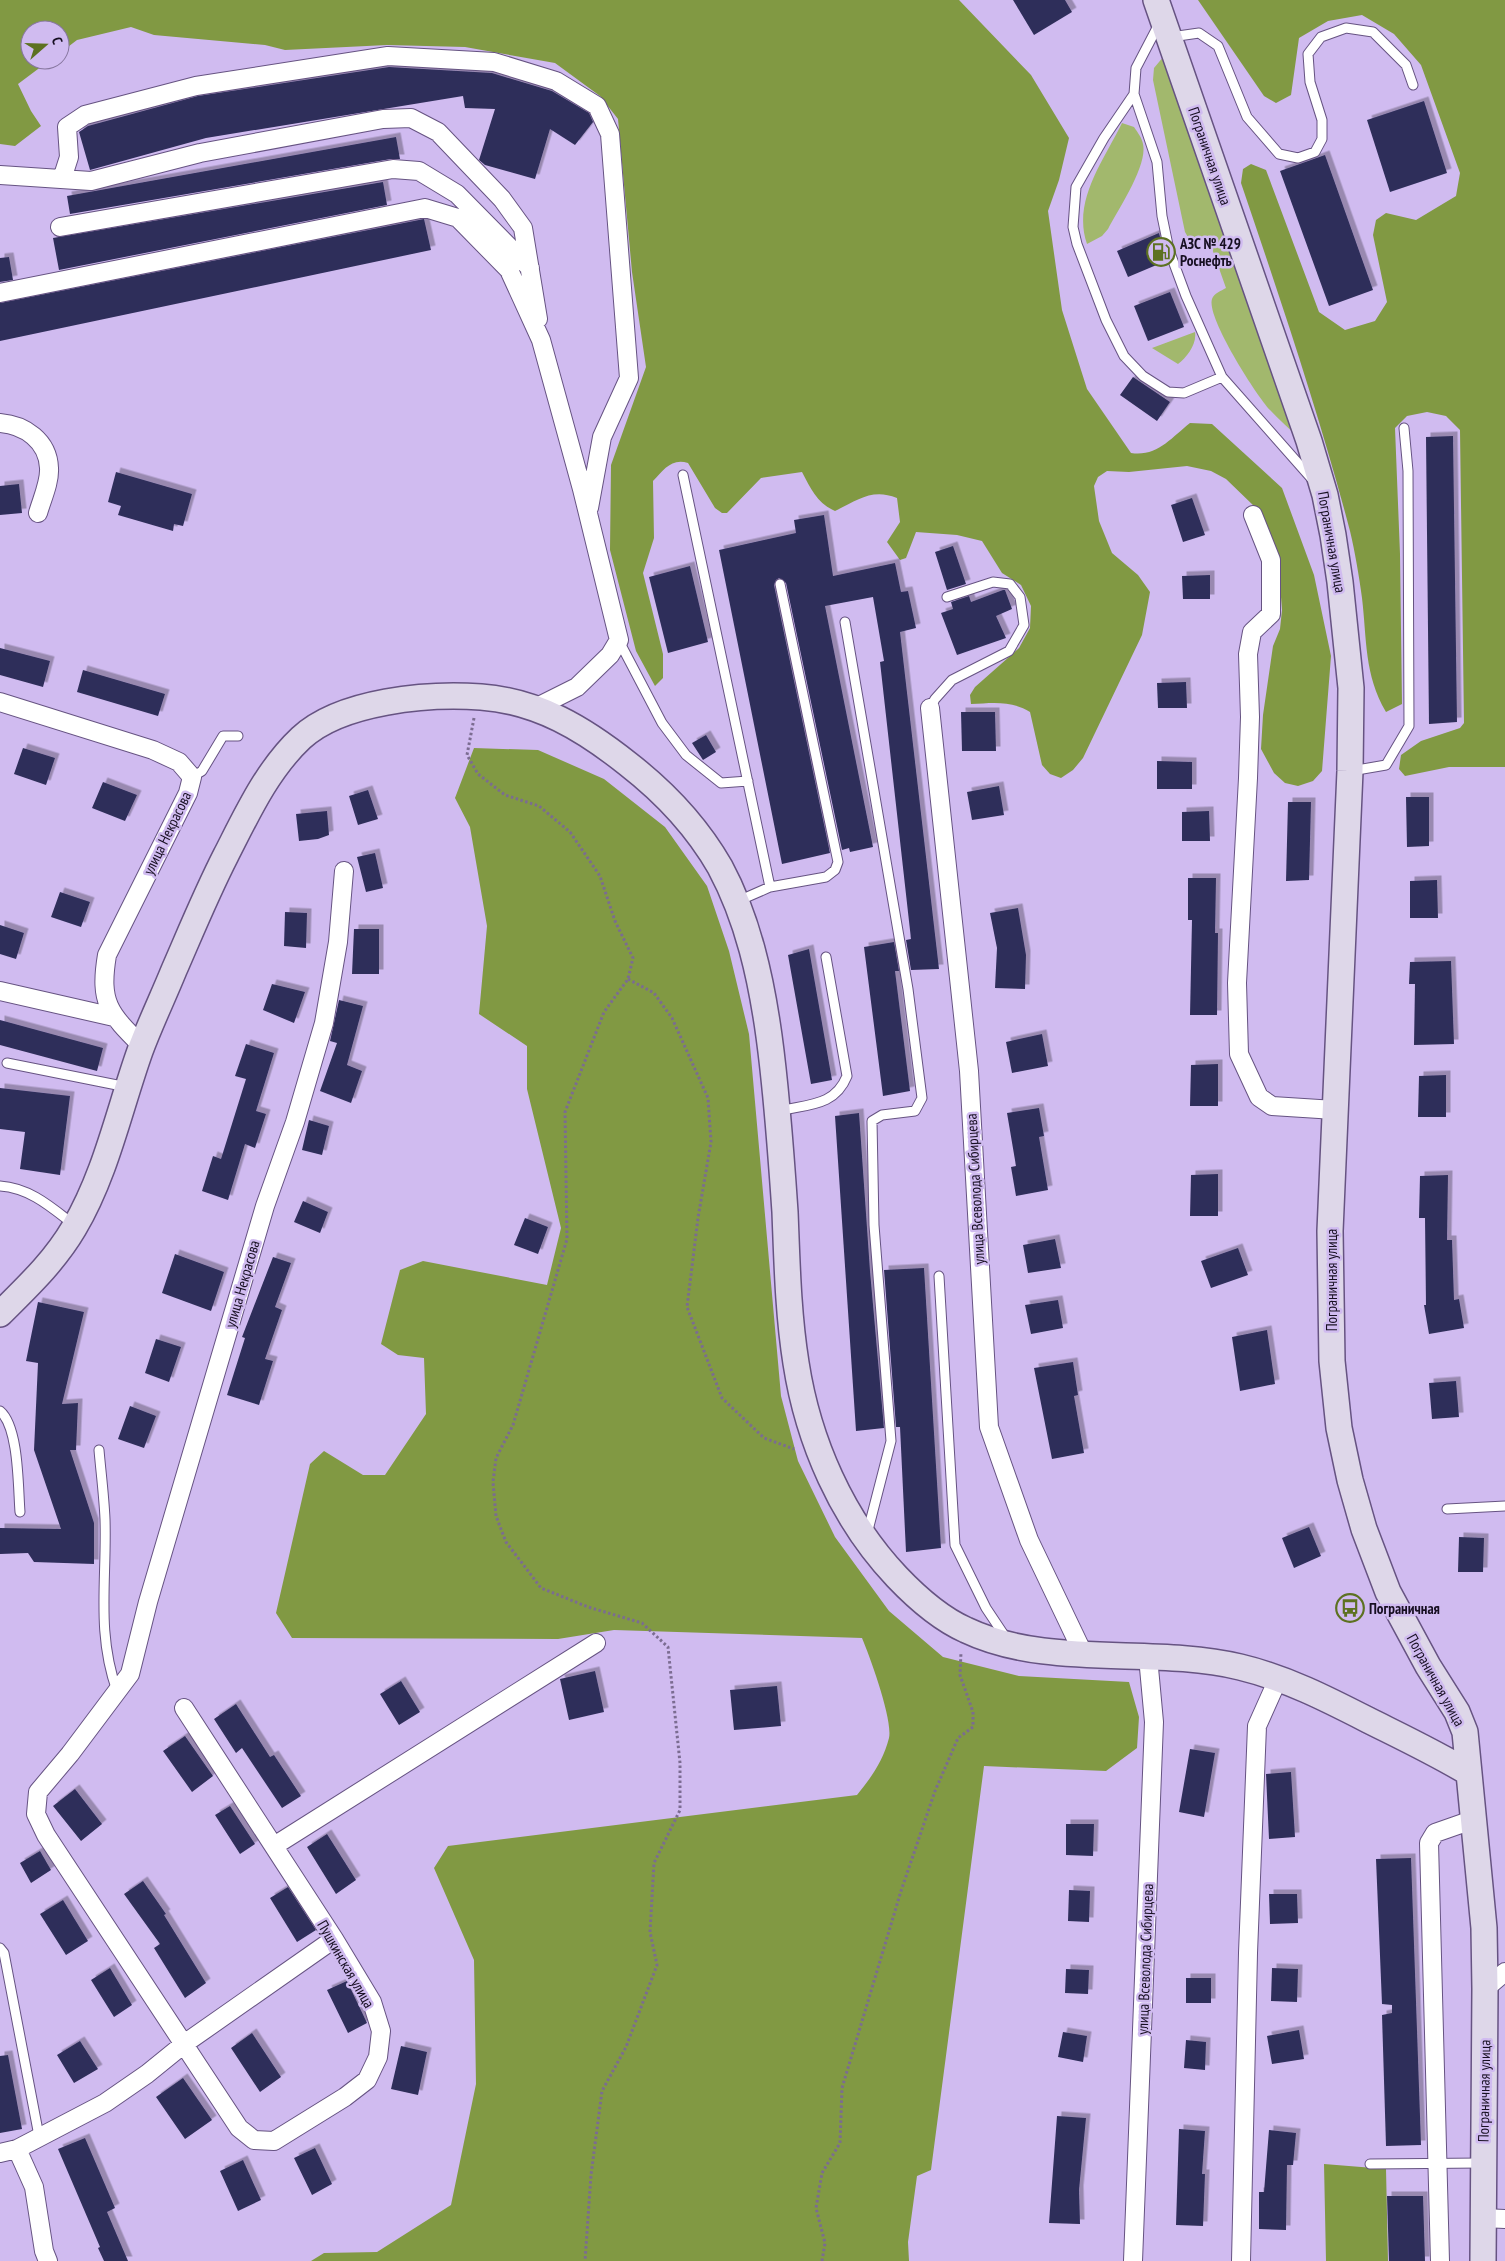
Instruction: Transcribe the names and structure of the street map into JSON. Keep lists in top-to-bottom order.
{
  "streets": {
    "main road": ["Пограничная улица"],
    "street": ["улица Некрасова", "улица Всеволода Сибирцева", "Пушкинская улица"]
  },
  "crossings": [
    ["улица Некрасова", "Пушкинская улица"]
  ],
  "places": {
    "fuel station": ["АЗС № 429 Роснефть"],
    "bus stop": ["Пограничная"]
  },
  "north": "right"
}
